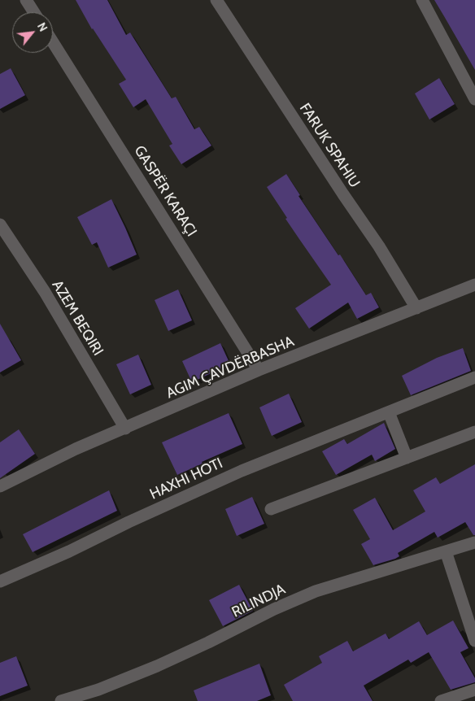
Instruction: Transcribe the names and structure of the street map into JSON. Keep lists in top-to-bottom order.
{
  "streets": {
    "street": [
      "FARUK SPAHIU",
      "GASPËR KARAÇI",
      "AZEM BEQIRI",
      "AGIM ÇAVDËRBASHA",
      "HAXHI HOTI",
      "RILINDJA"
    ]
  },
  "crossings": [
    ["FARUK SPAHIU", "AGIM ÇAVDËRBASHA"],
    ["GASPËR KARAÇI", "AGIM ÇAVDËRBASHA"],
    ["AZEM BEQIRI", "AGIM ÇAVDËRBASHA"]
  ],
  "north": "top right"
}
